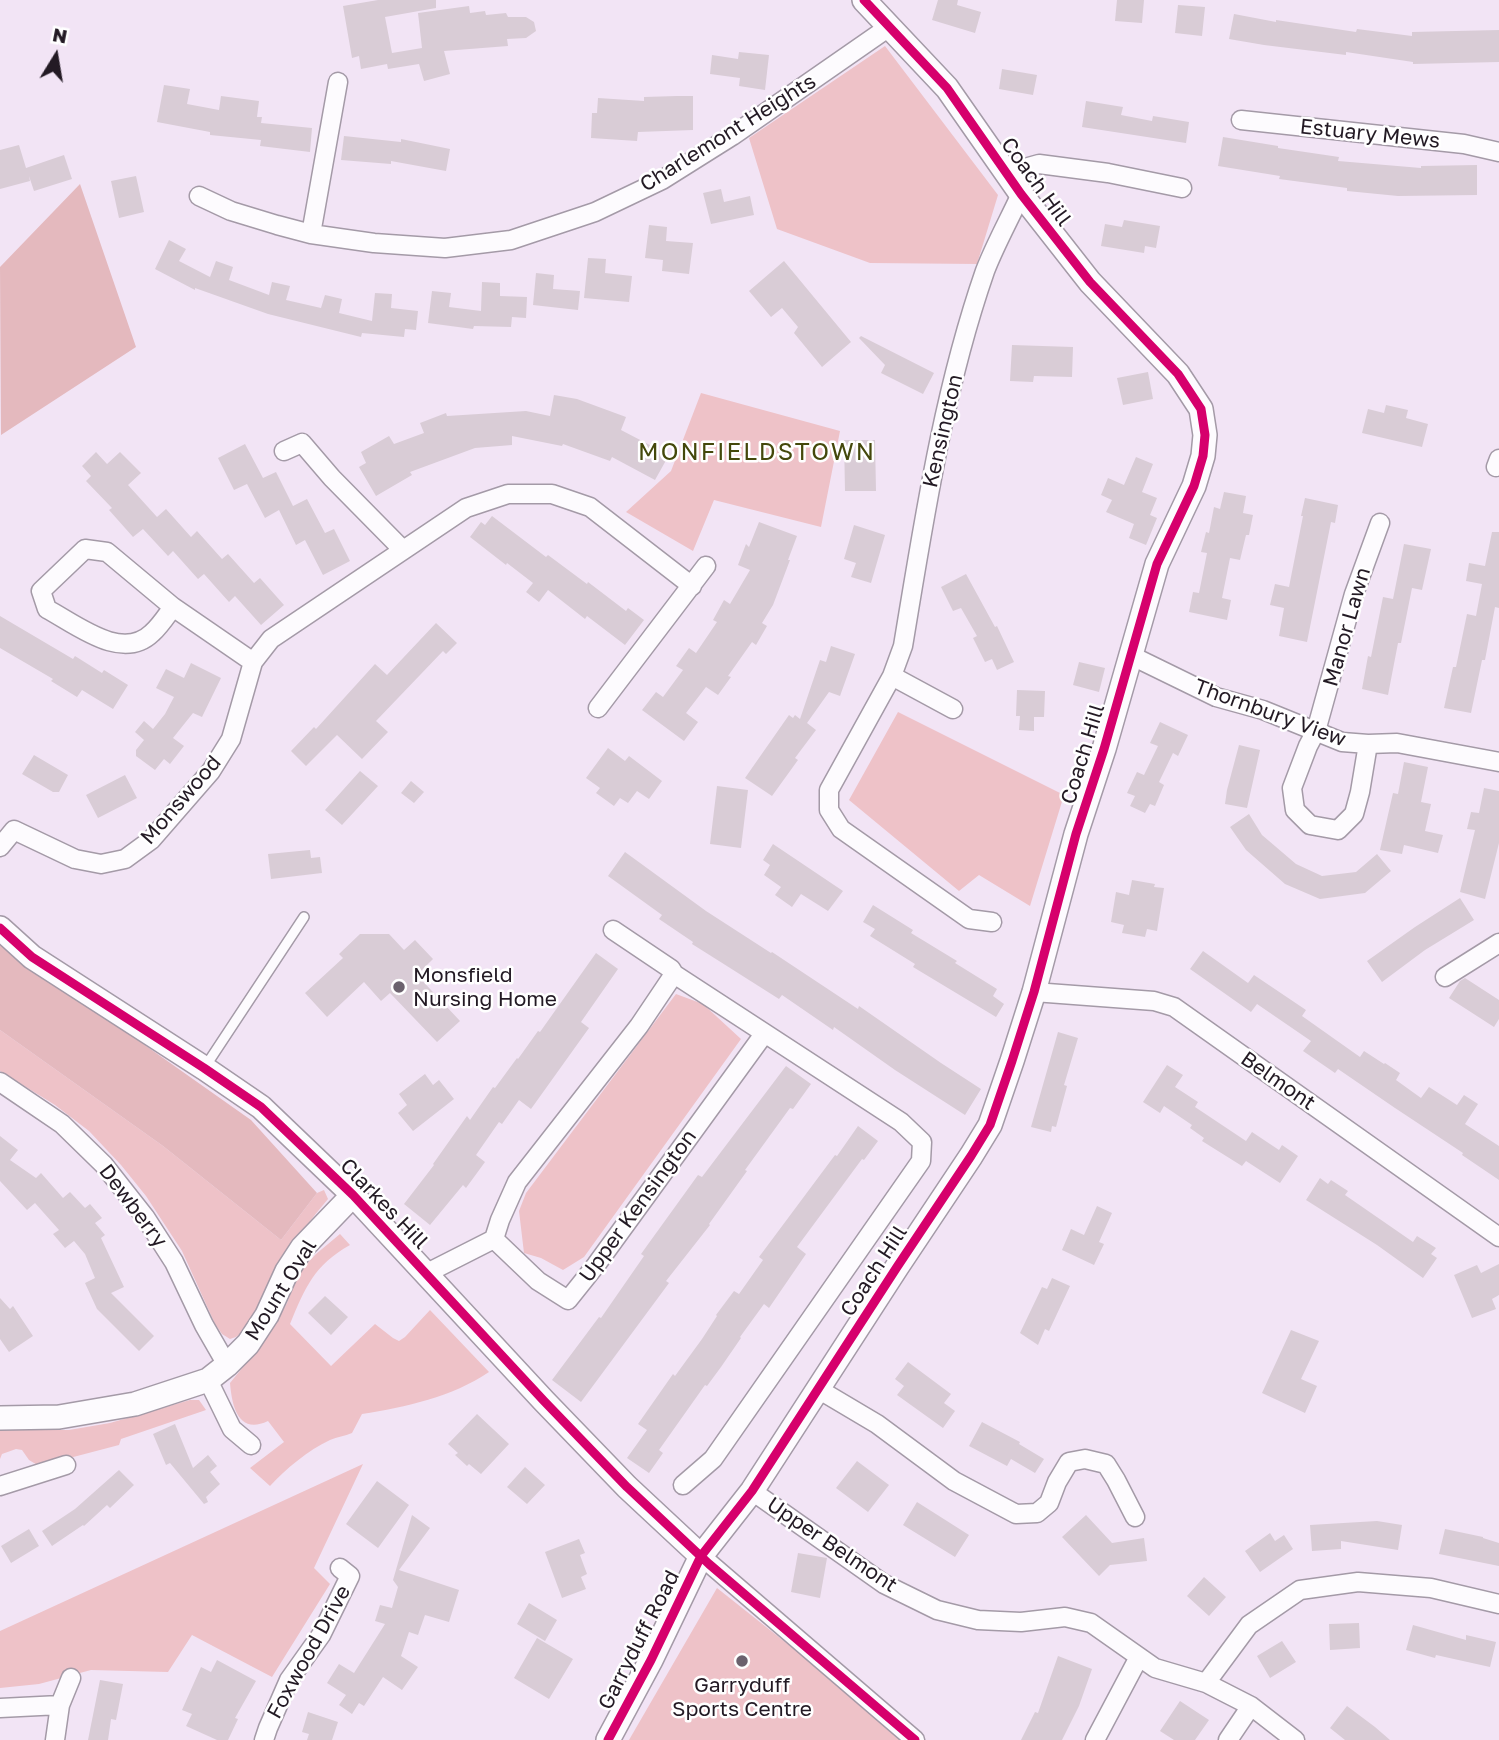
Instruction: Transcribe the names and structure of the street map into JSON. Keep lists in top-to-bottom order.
{
  "streets": {
    "street": [
      "Charlemont Heights",
      "Estuary Mews",
      "Coach Hill",
      "Kensington",
      "Manor Lawn",
      "Thornbury View",
      "Monswood",
      "Belmont",
      "Clarkes Hill",
      "Dewberry",
      "Upper Kensington",
      "Mount Oval",
      "Upper Belmont",
      "Garryduff Road",
      "Foxwood Drive"
    ]
  },
  "crossings": [
    ["Charlemont Heights", "Coach Hill"],
    ["Coach Hill", "Kensington"],
    ["Coach Hill", "Thornbury View"],
    ["Coach Hill", "Belmont"],
    ["Coach Hill", "Clarkes Hill"],
    ["Coach Hill", "Upper Belmont"],
    ["Coach Hill", "Garryduff Road"],
    ["Manor Lawn", "Thornbury View"],
    ["Clarkes Hill", "Mount Oval"],
    ["Clarkes Hill", "Garryduff Road"],
    ["Dewberry", "Mount Oval"]
  ],
  "districts": ["MONFIELDSTOWN"],
  "places": ["Monsfield Nursing Home", "Garryduff Sports Centre"],
  "north": "top"
}
